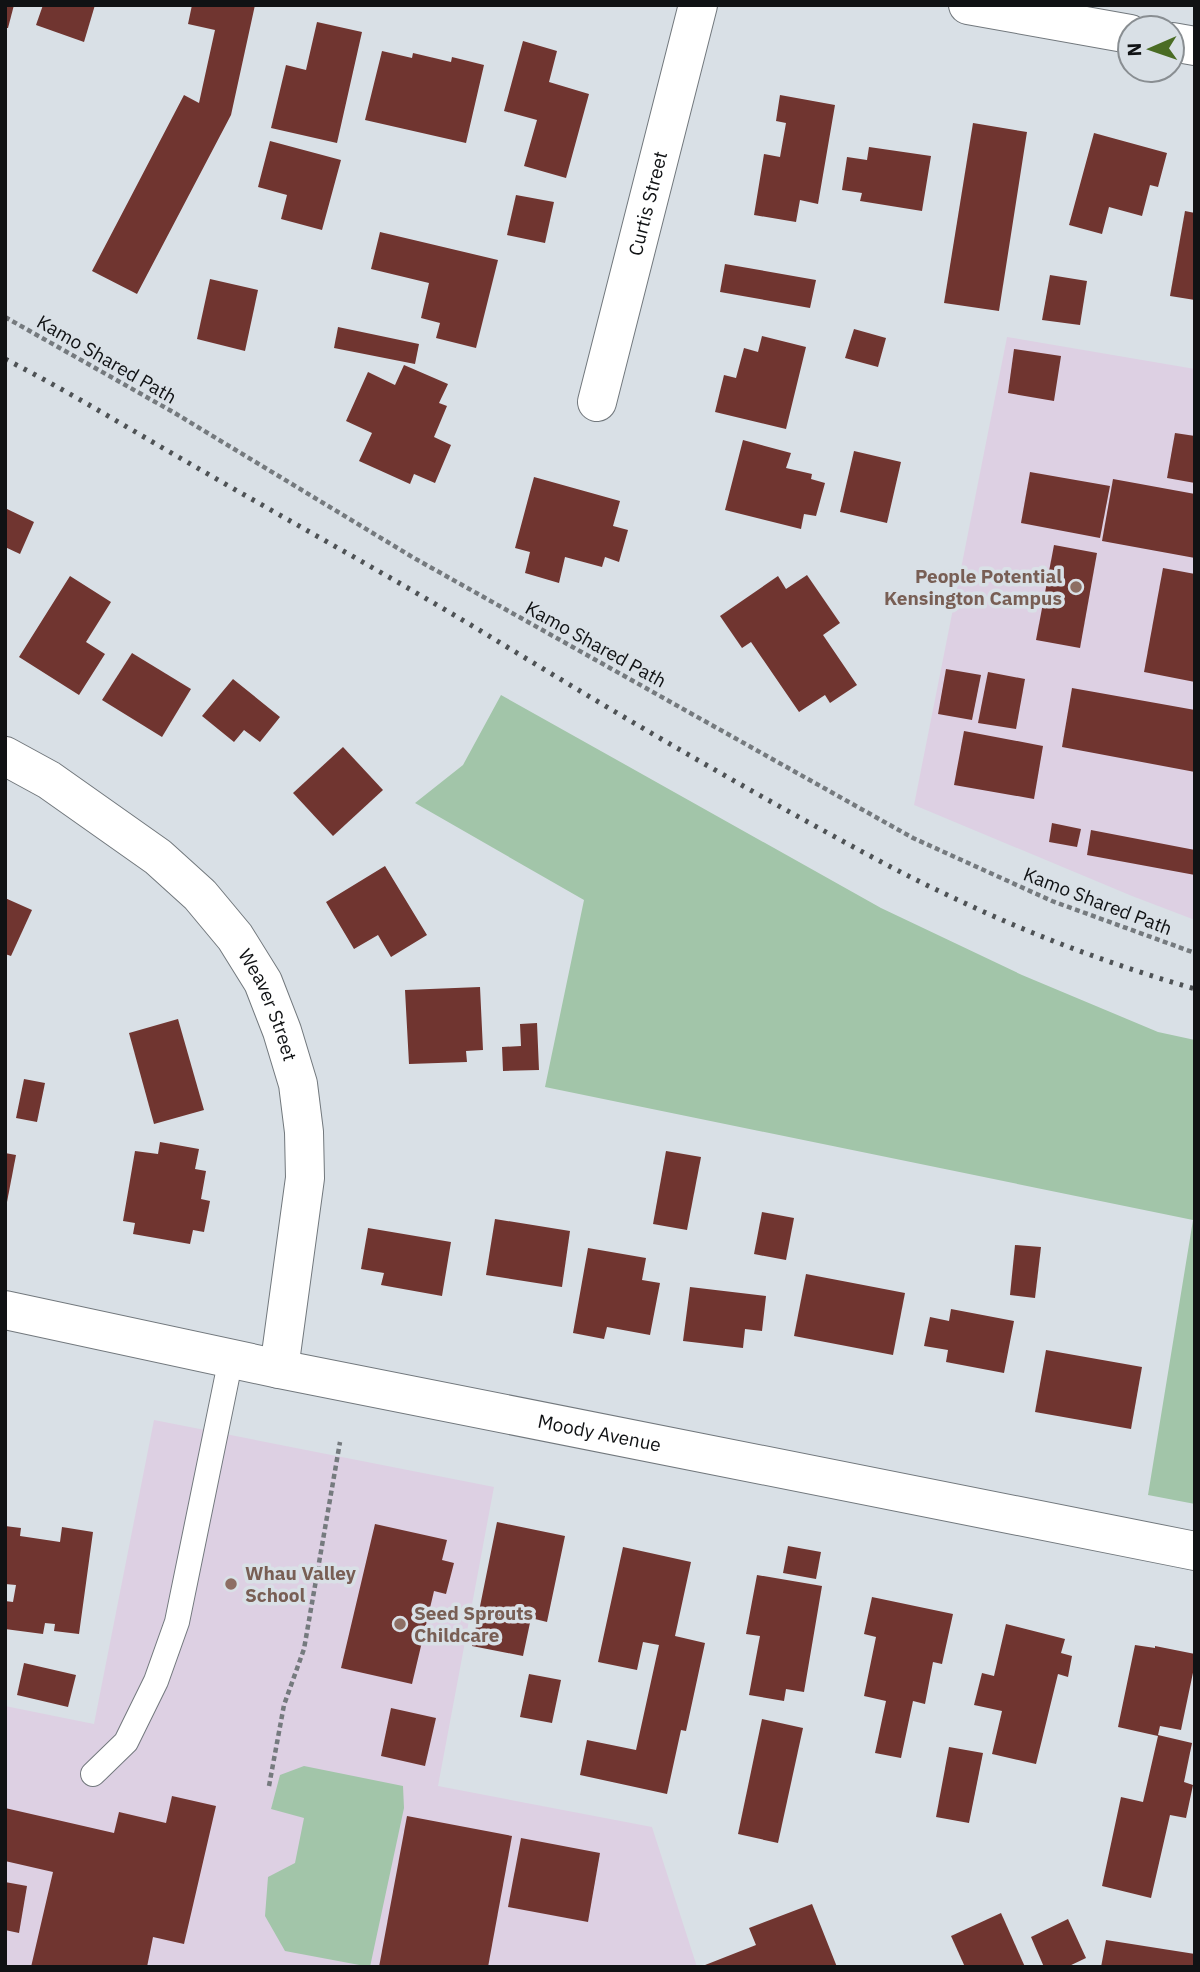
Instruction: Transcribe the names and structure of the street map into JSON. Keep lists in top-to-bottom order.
{
  "streets": {
    "street": ["Curtis Street", "Weaver Street", "Moody Avenue"],
    "path": ["Kamo Shared Path"]
  },
  "crossings": [
    ["Weaver Street", "Moody Avenue"]
  ],
  "places": ["People Potential Kensington Campus", "Whau Valley School", "Seed Sprouts Childcare"],
  "north": "left"
}
